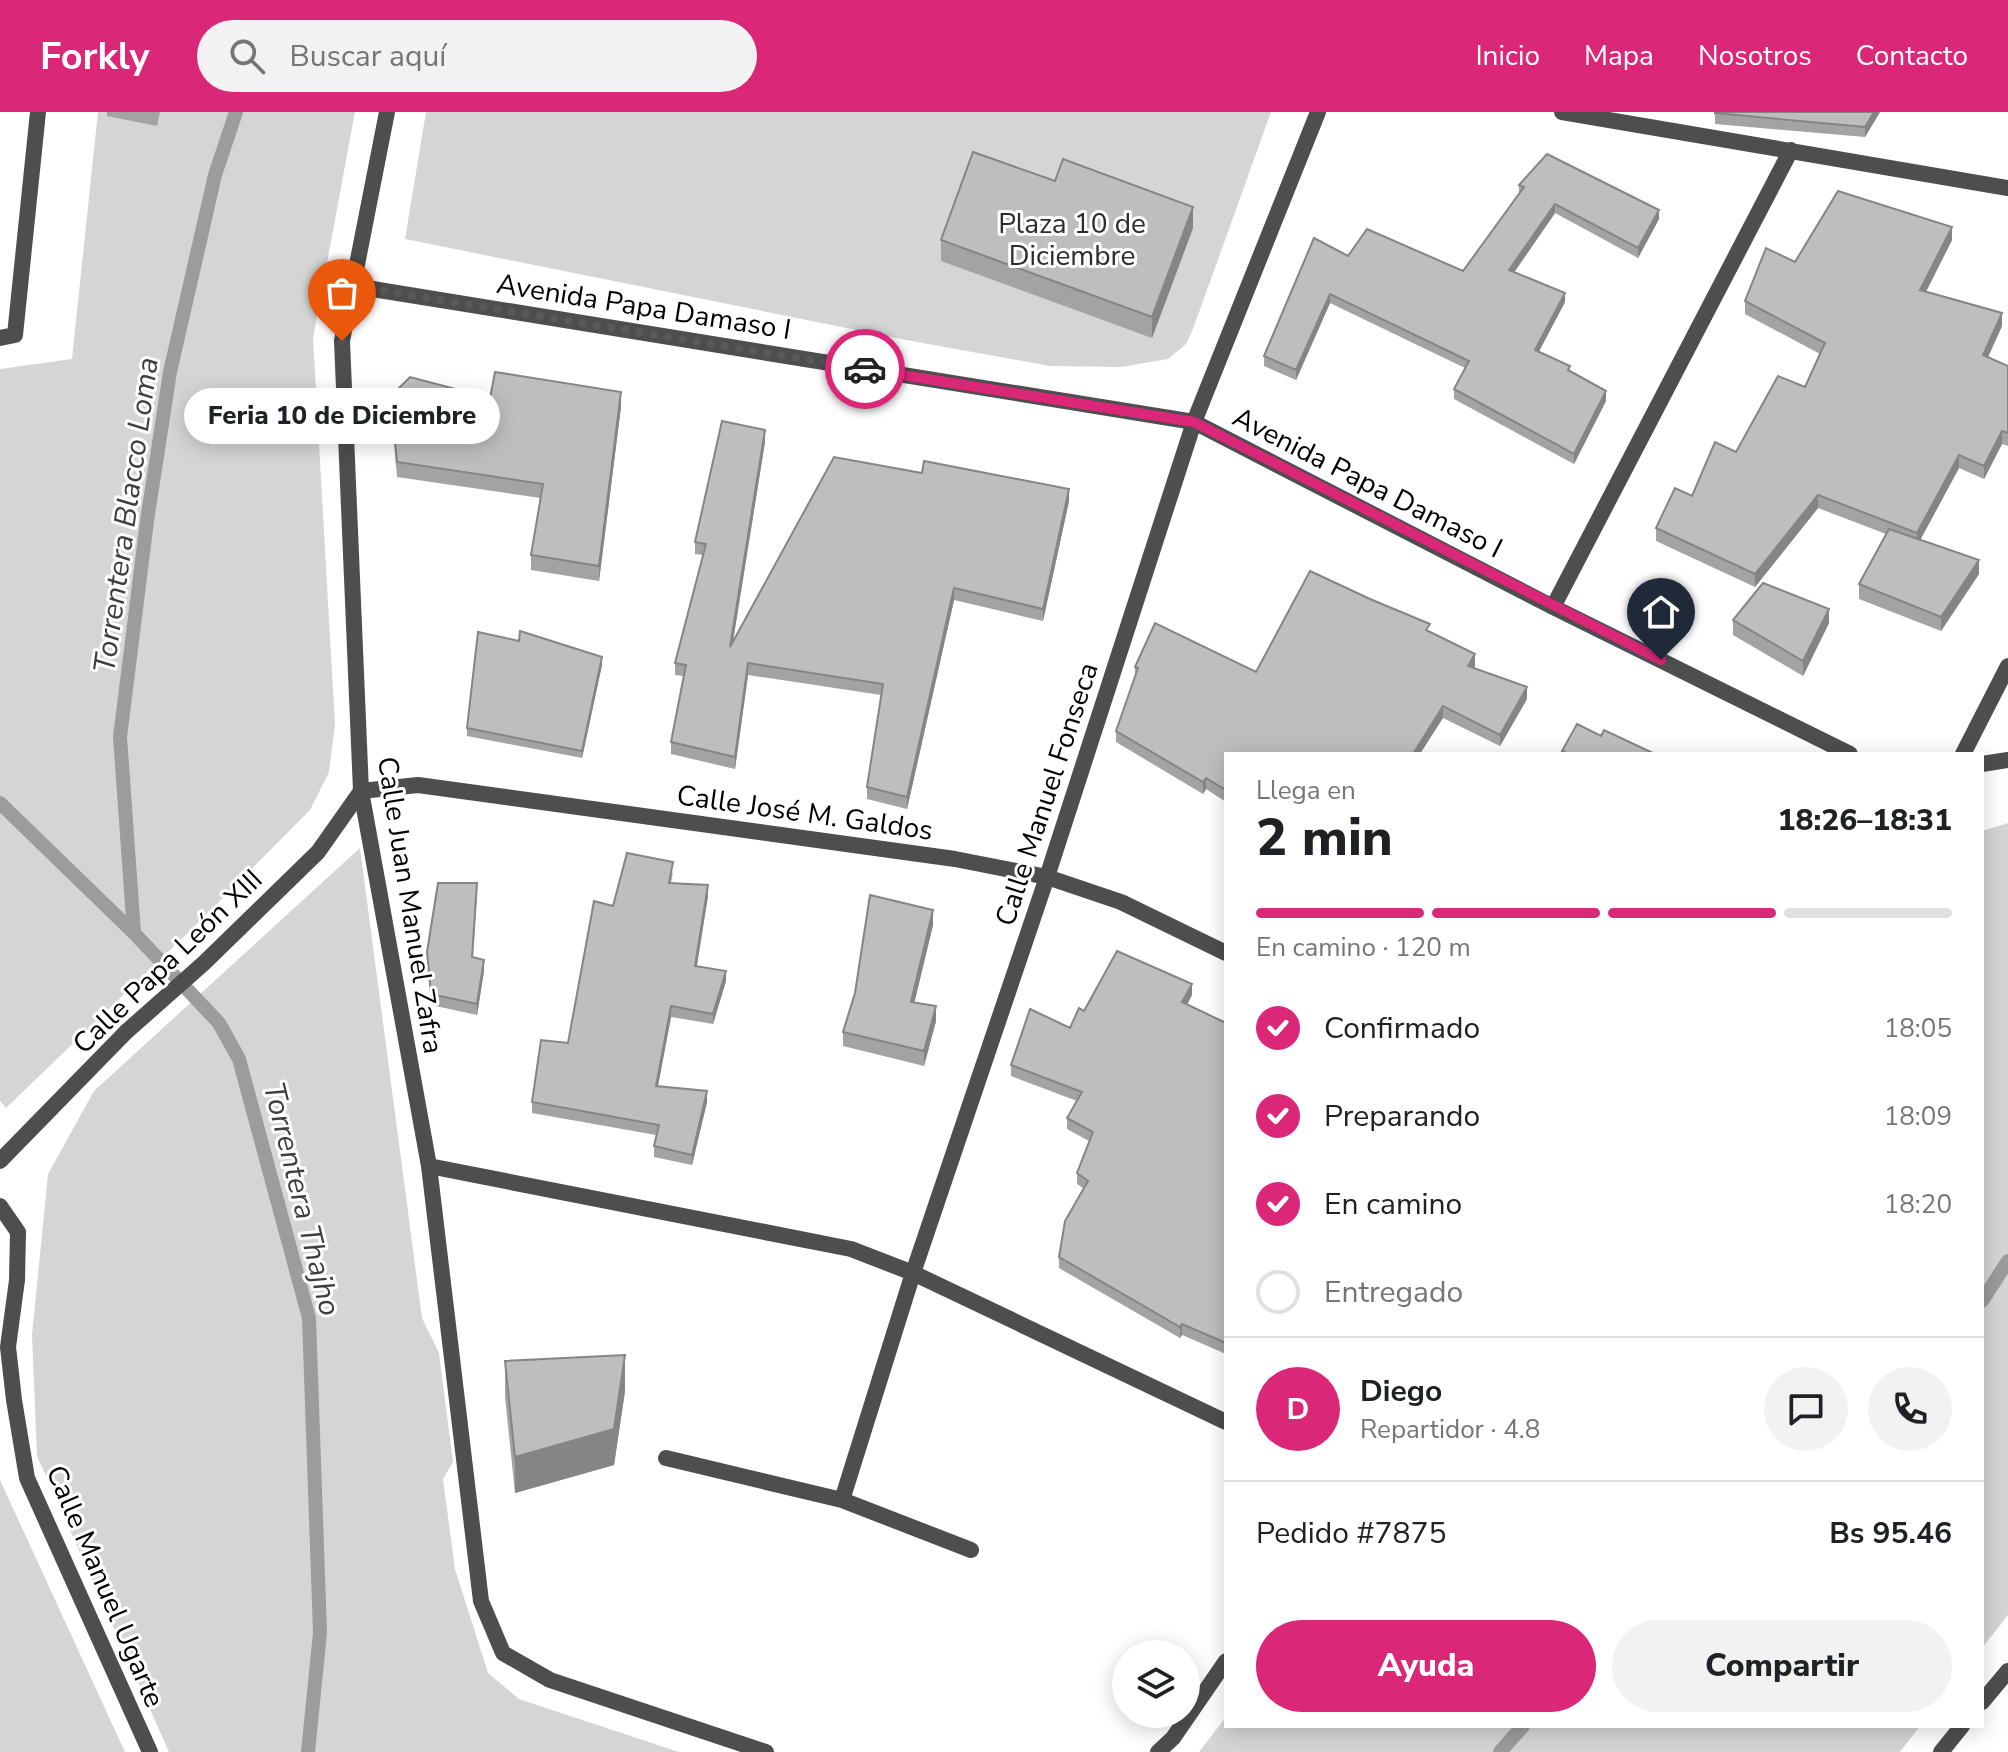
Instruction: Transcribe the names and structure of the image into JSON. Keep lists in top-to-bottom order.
{
  "streets": {
    "street": [
      "Avenida Papa Damaso I",
      "Calle Manuel Fonseca",
      "Calle José M. Galdos",
      "Calle Juan Manuel Zafra",
      "Calle Papa León XIII",
      "Calle Manuel Ugarte"
    ]
  },
  "crossings": [
    ["Avenida Papa Damaso I", "Calle Manuel Fonseca"],
    ["Avenida Papa Damaso I", "Calle Juan Manuel Zafra"],
    ["Calle Manuel Fonseca", "Calle José M. Galdos"],
    ["Calle José M. Galdos", "Calle Juan Manuel Zafra"],
    ["Calle José M. Galdos", "Calle Papa León XIII"],
    ["Calle Juan Manuel Zafra", "Calle Papa León XIII"]
  ],
  "water": ["Torrentera Blacco Loma", "Torrentera Thajho"],
  "parks": ["Plaza 10 de Diciembre"],
  "places": ["Feria 10 de Diciembre"],
  "page": {
    "header": "Forkly",
    "search": "Buscar aquí",
    "nav": [
      "Inicio",
      "Mapa",
      "Nosotros",
      "Contacto"
    ],
    "bubble": "Feria 10 de Diciembre",
    "heading": ["2 min", "Llega en", "18:26–18:31"],
    "panel": [
      "Diego",
      "Repartidor · 4.8",
      "Pedido #7875",
      "Bs 95.46"
    ],
    "bar": "En camino · 120 m",
    "list": [
      ["Confirmado", "18:05"],
      ["Preparando", "18:09"],
      ["En camino", "18:20"],
      "Entregado"
    ],
    "round": "D",
    "buttons": ["Ayuda", "Compartir"]
  }
}
